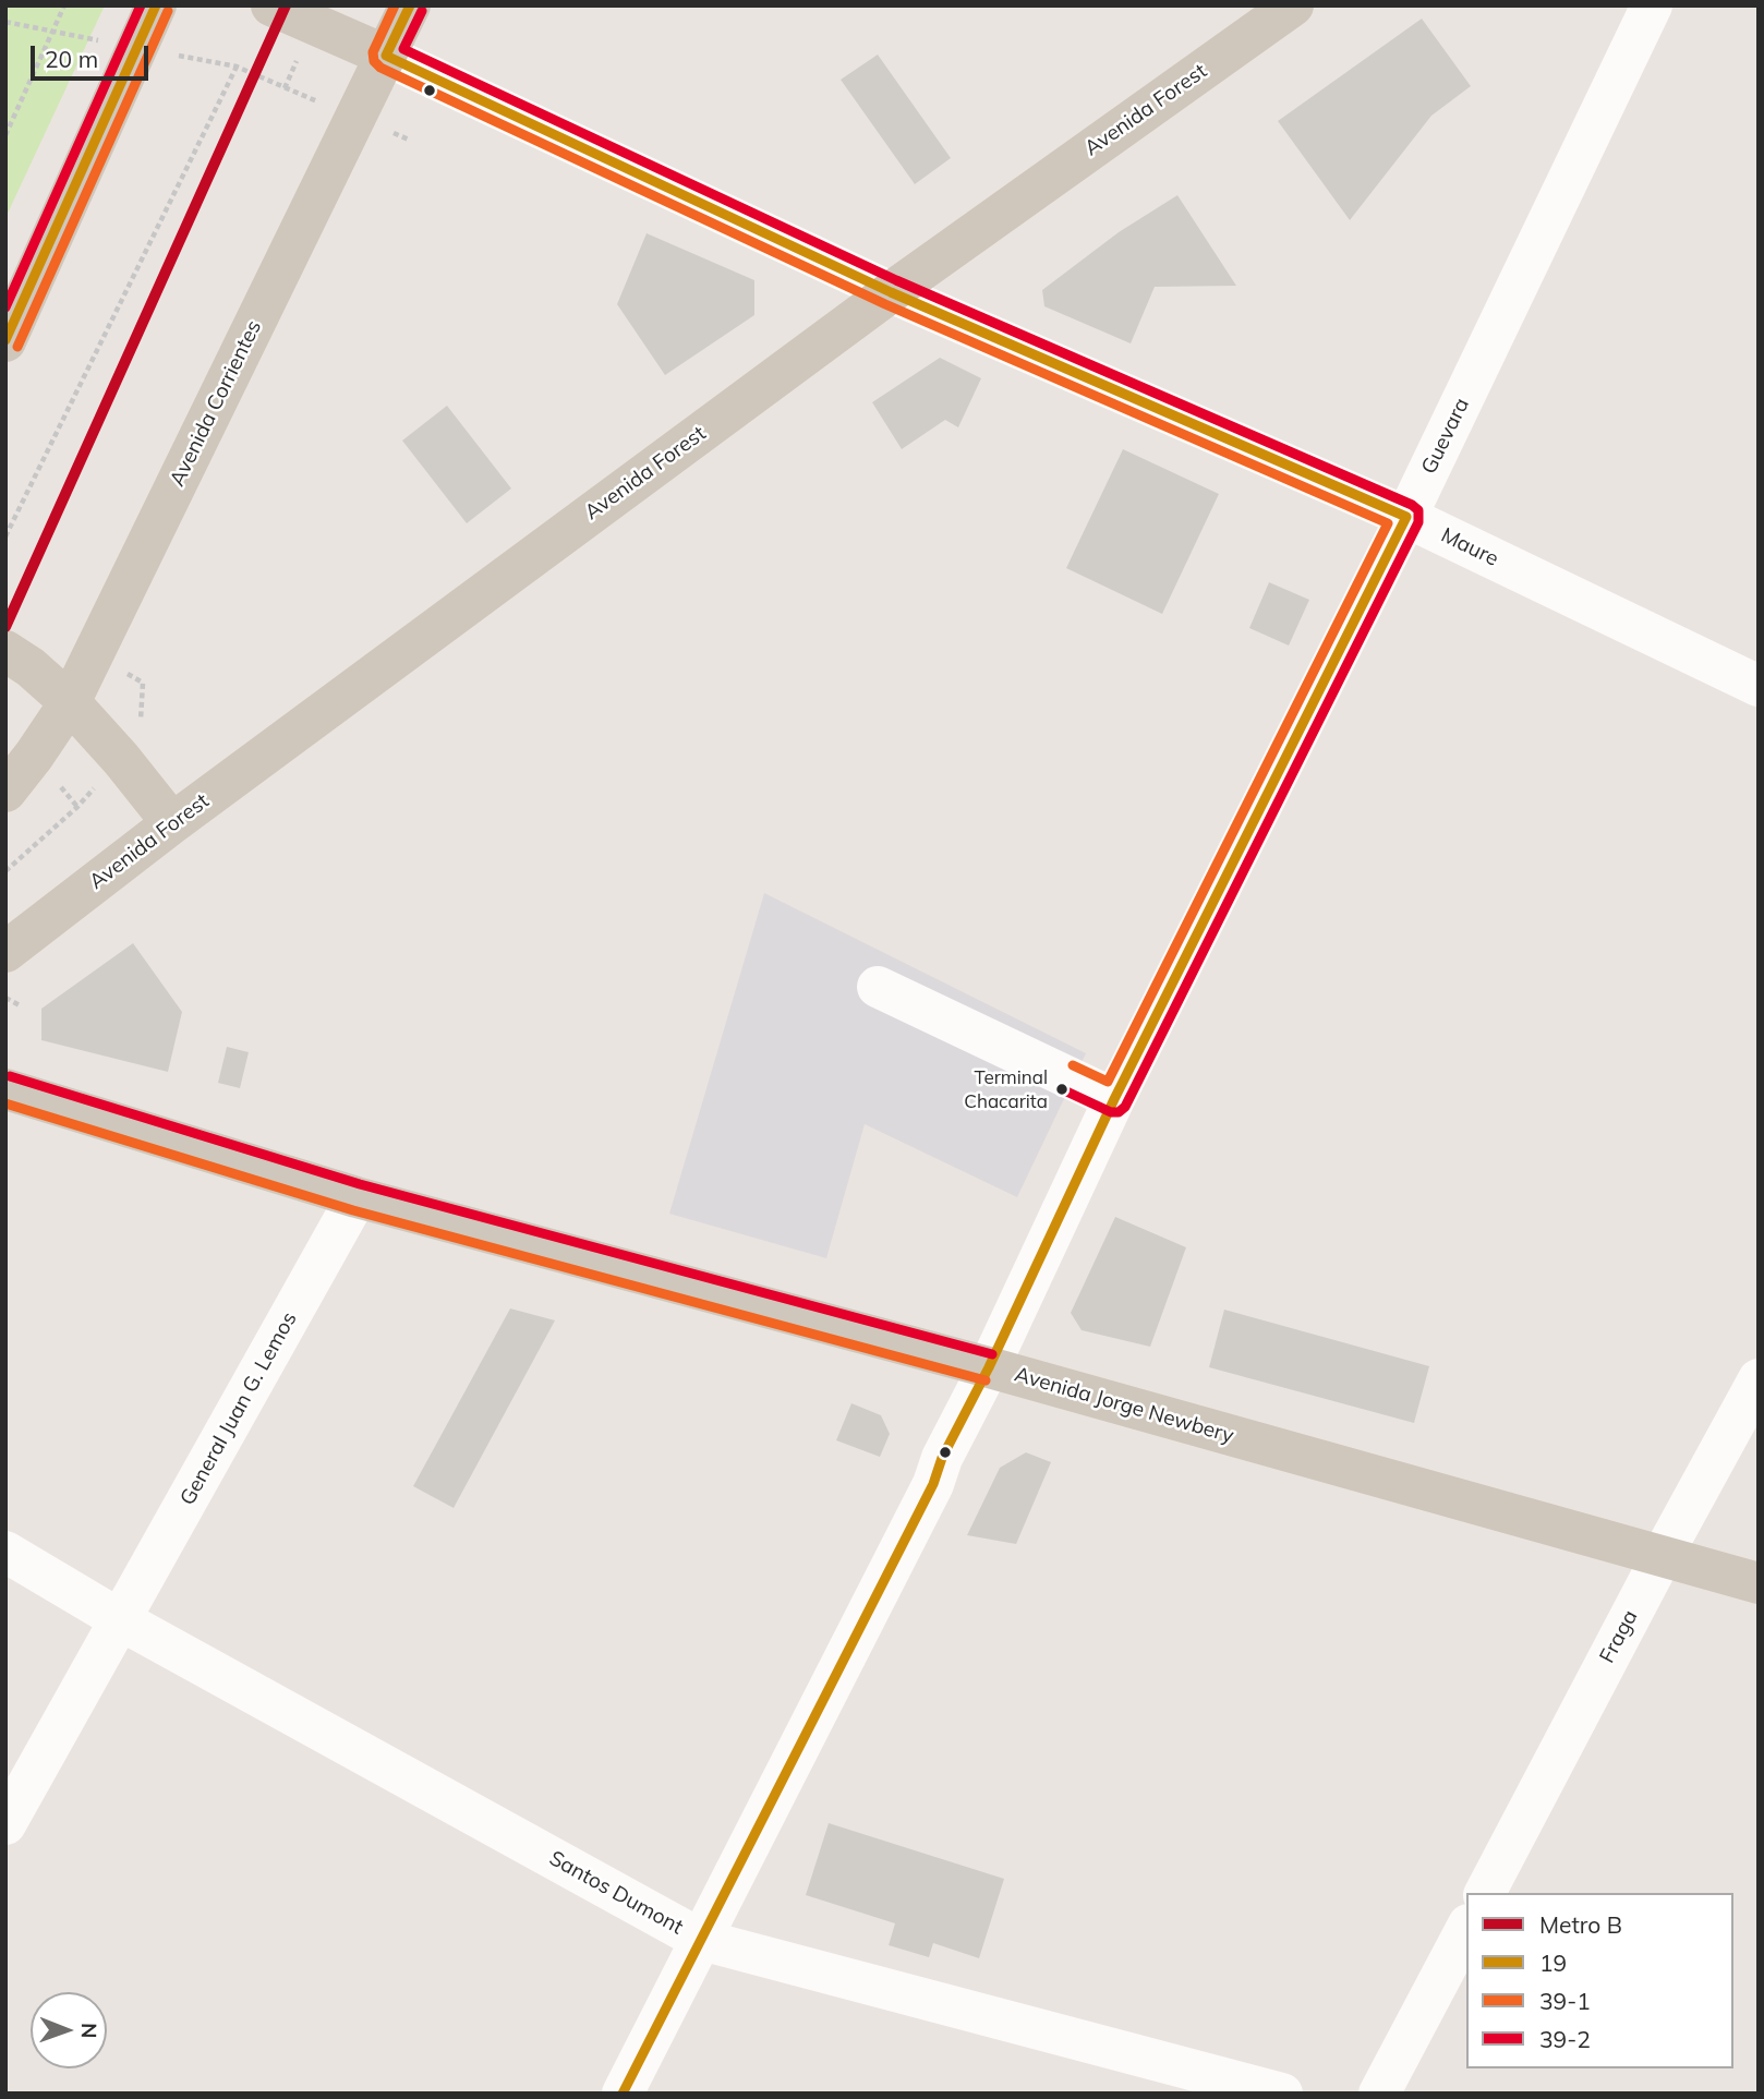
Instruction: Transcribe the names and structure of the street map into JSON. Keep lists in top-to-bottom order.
{
  "streets": {
    "main road": ["Avenida Forest", "Avenida Corrientes", "Avenida Jorge Newbery"],
    "street": [
      "Guevara",
      "Maure",
      "General Juan G. Lemos",
      "Fraga",
      "Santos Dumont"
    ]
  },
  "crossings": [
    ["Avenida Forest", "Maure"],
    ["Avenida Corrientes", "Maure"],
    ["Guevara", "Maure"],
    ["Guevara", "Avenida Jorge Newbery"],
    ["Guevara", "Santos Dumont"],
    ["Avenida Jorge Newbery", "General Juan G. Lemos"],
    ["Avenida Jorge Newbery", "Fraga"],
    ["General Juan G. Lemos", "Santos Dumont"]
  ],
  "places": ["Terminal Chacarita"],
  "lines": [
    "metro line B",
    "transit line 19",
    "transit line 39-1",
    "transit line 39-2"
  ],
  "legend": [
    "Metro B",
    "19",
    "39-1",
    "39-2"
  ],
  "scale_bar": "20 m",
  "north": "right"
}
